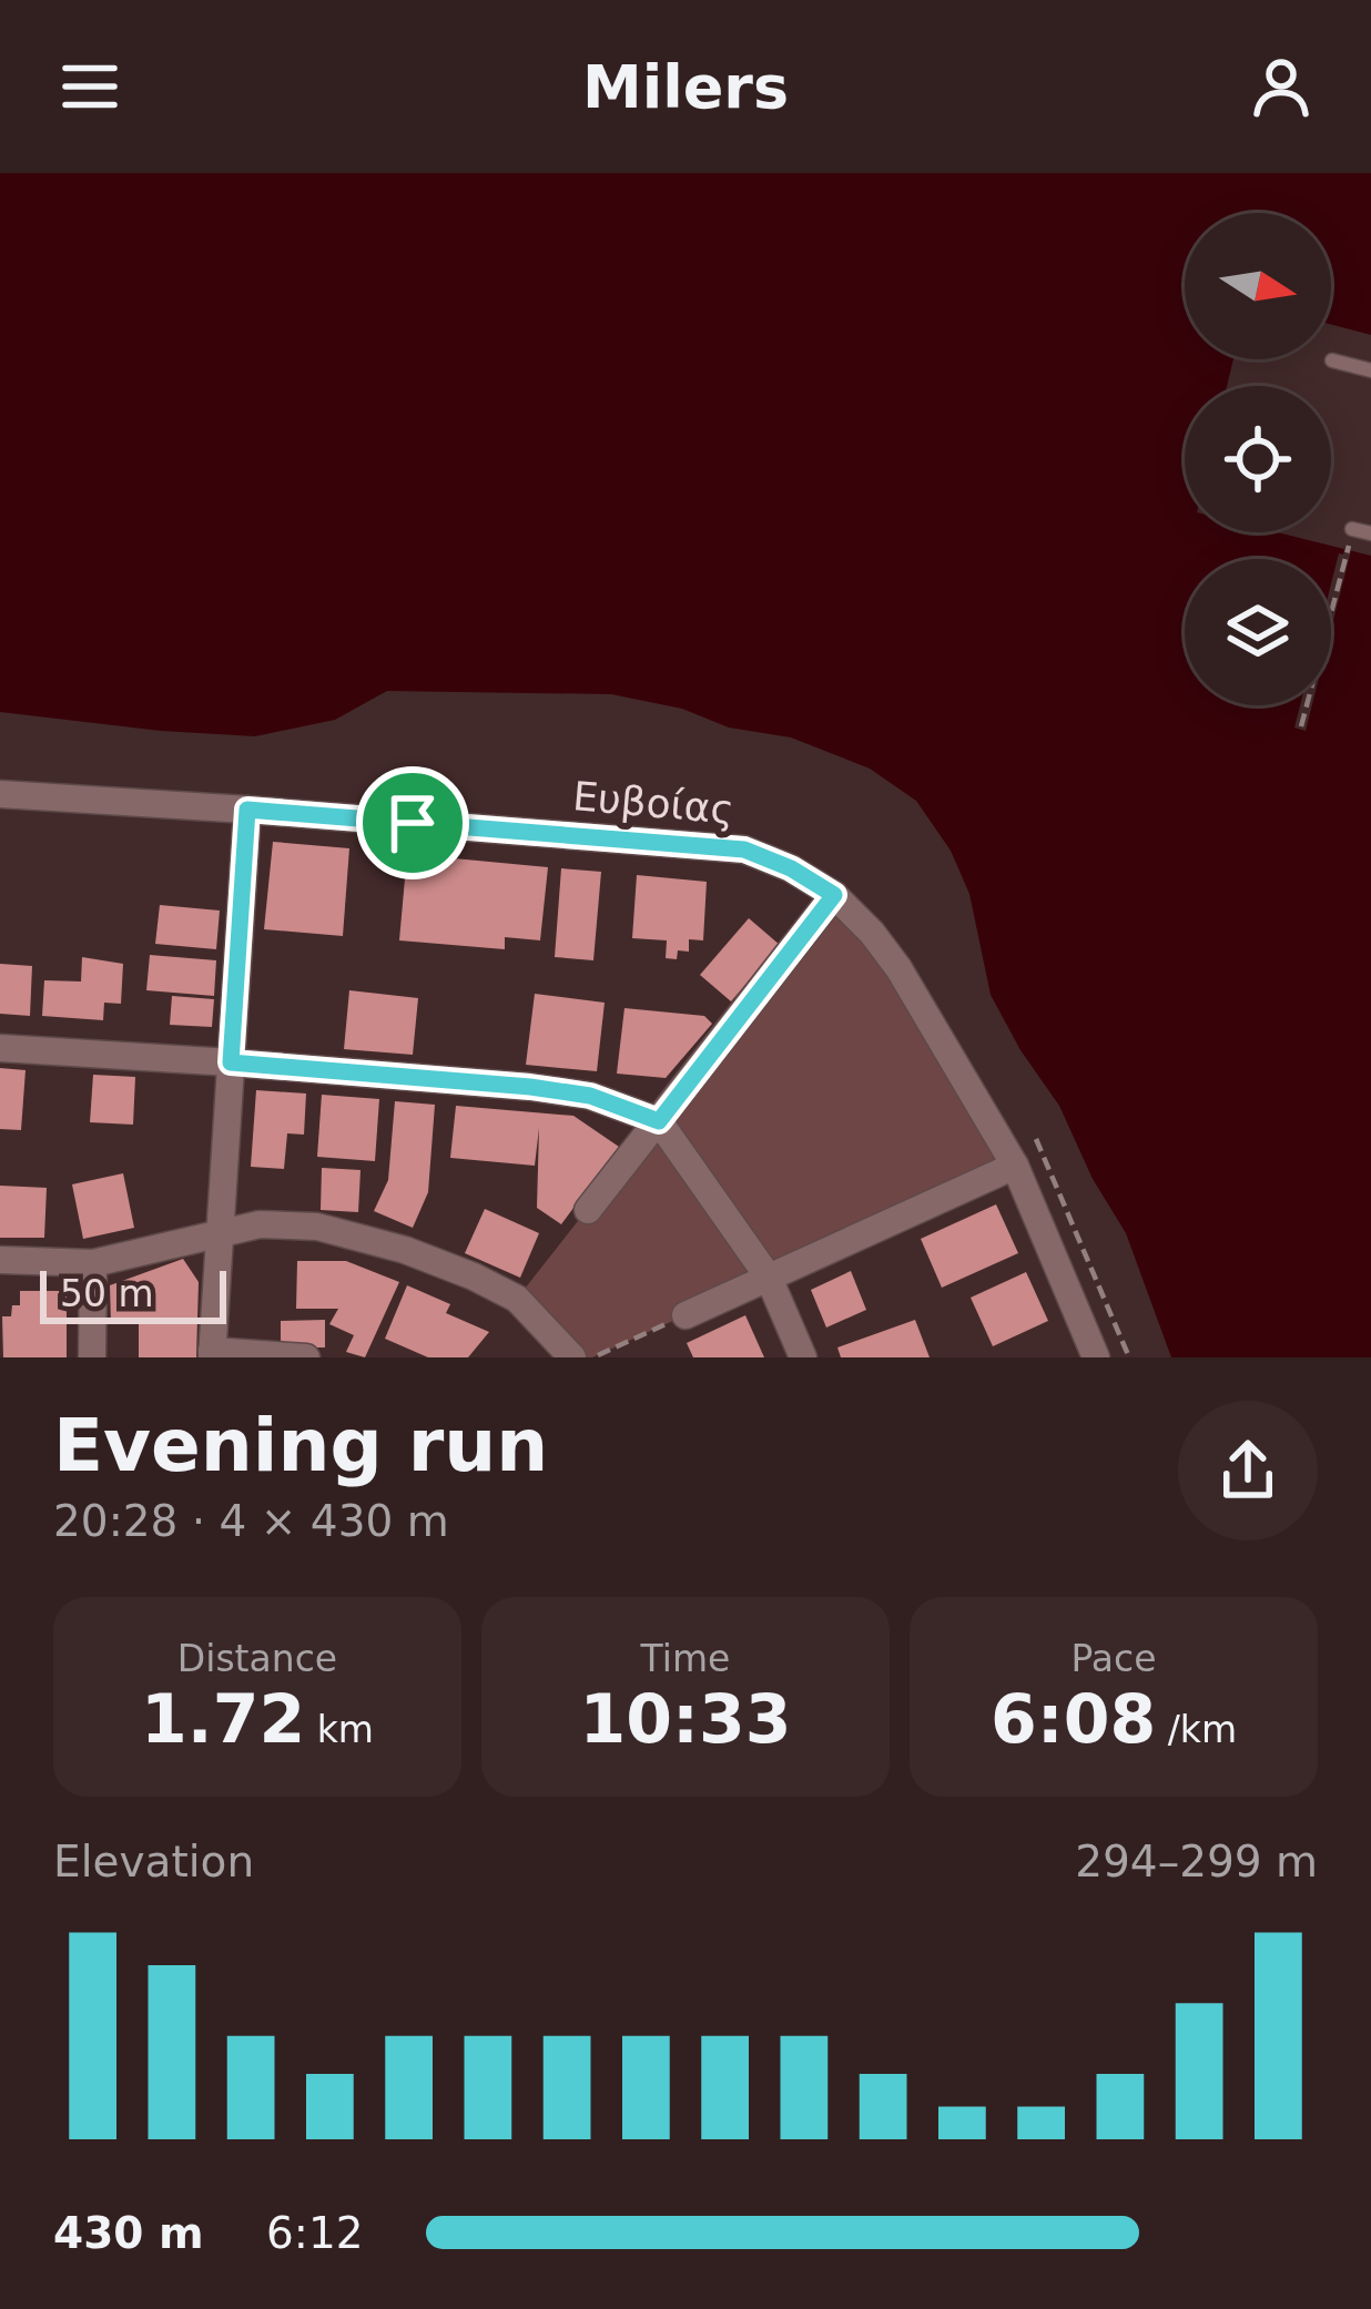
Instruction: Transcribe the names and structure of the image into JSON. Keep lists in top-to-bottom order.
{
  "streets": {
    "street": ["Ευβοίας"]
  },
  "scale_bar": "50 m",
  "north": "right",
  "page": {
    "header": "Milers",
    "scale": "50 m",
    "heading": ["Evening run", "20:28 · 4 × 430 m"],
    "stats": [
      ["Distance", "1.72 km"],
      ["Time", "10:33"],
      ["Pace", "6:08 /km"]
    ],
    "chart": ["Elevation", "294–299 m"],
    "list": [
      {
        "name": "430 m",
        "note": "6:12"
      }
    ]
  }
}
